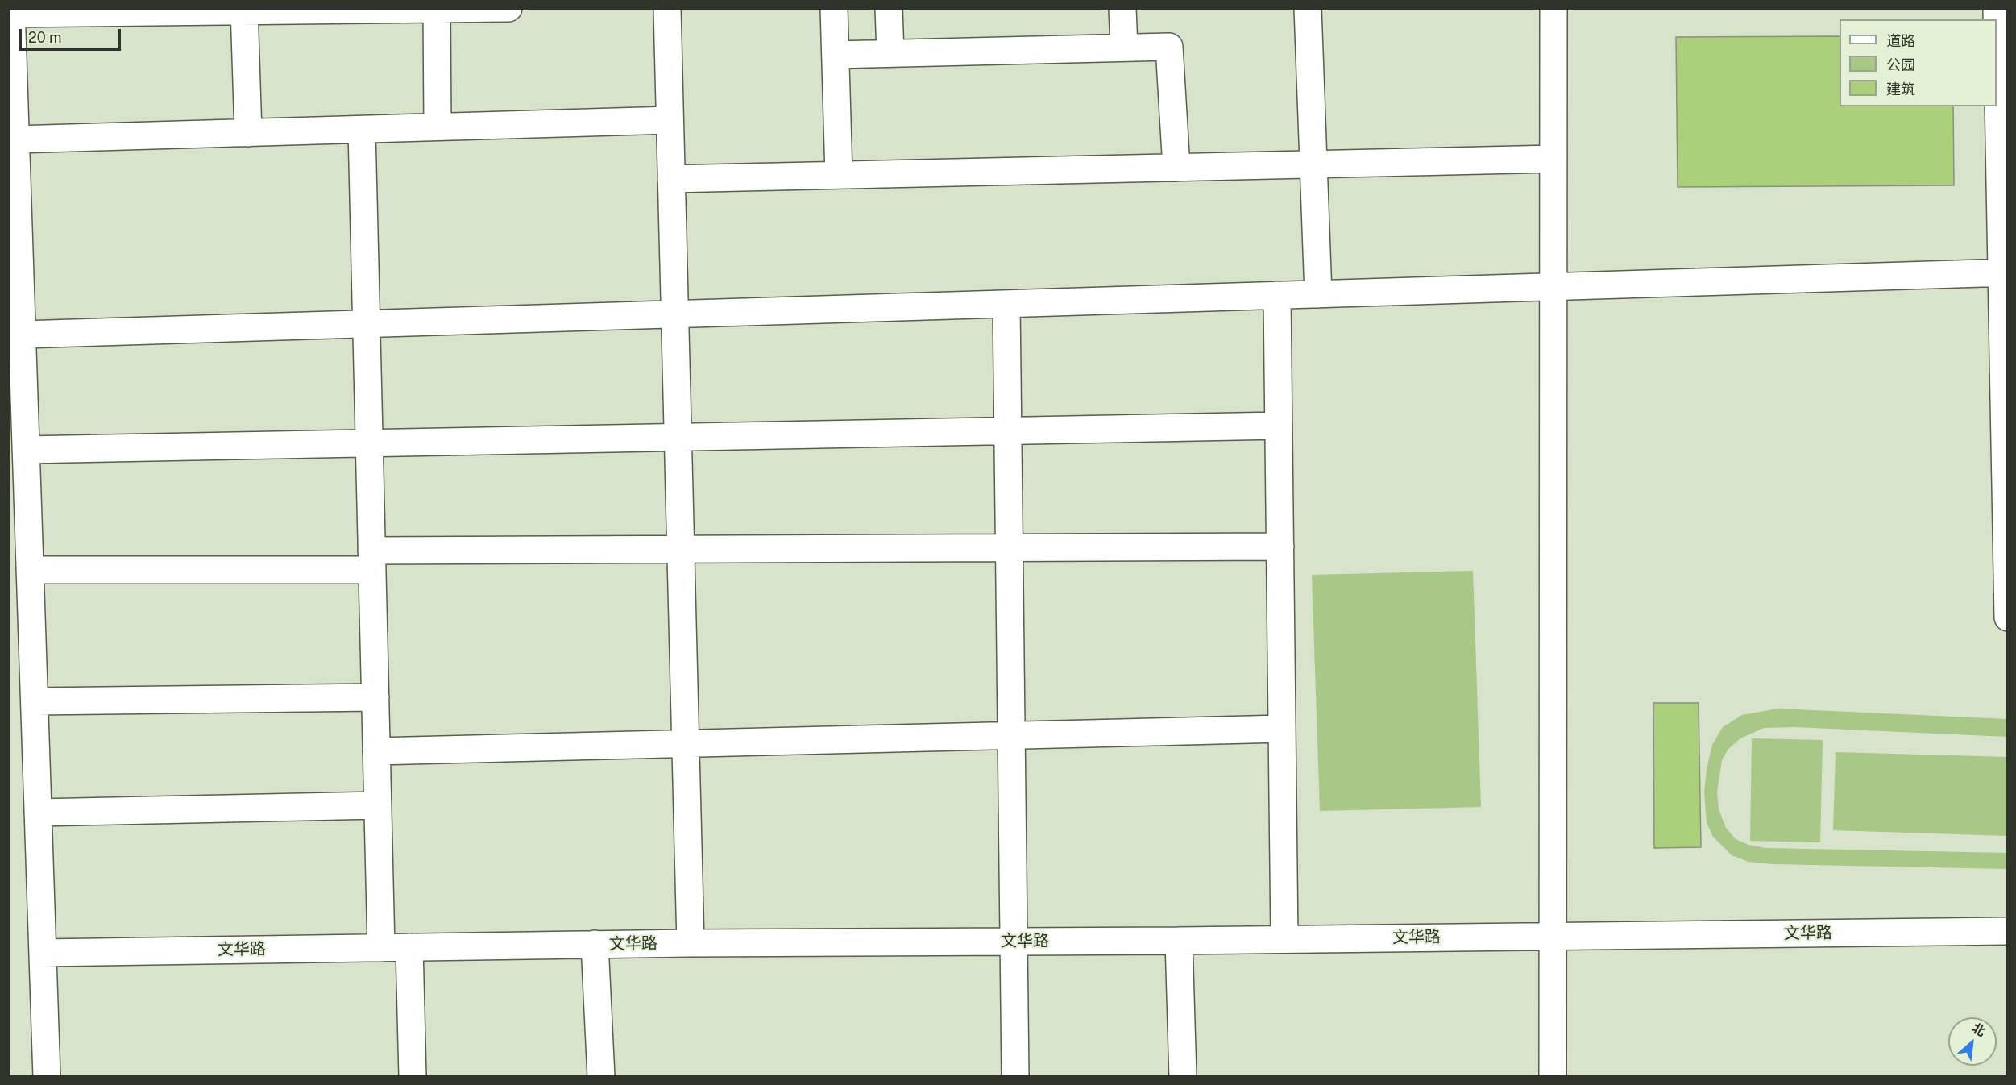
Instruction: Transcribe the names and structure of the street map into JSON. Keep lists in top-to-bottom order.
{
  "streets": {
    "street": ["文华路"]
  },
  "legend": ["道路", "公园", "建筑"],
  "scale_bar": "20 m",
  "north": "top right"
}
